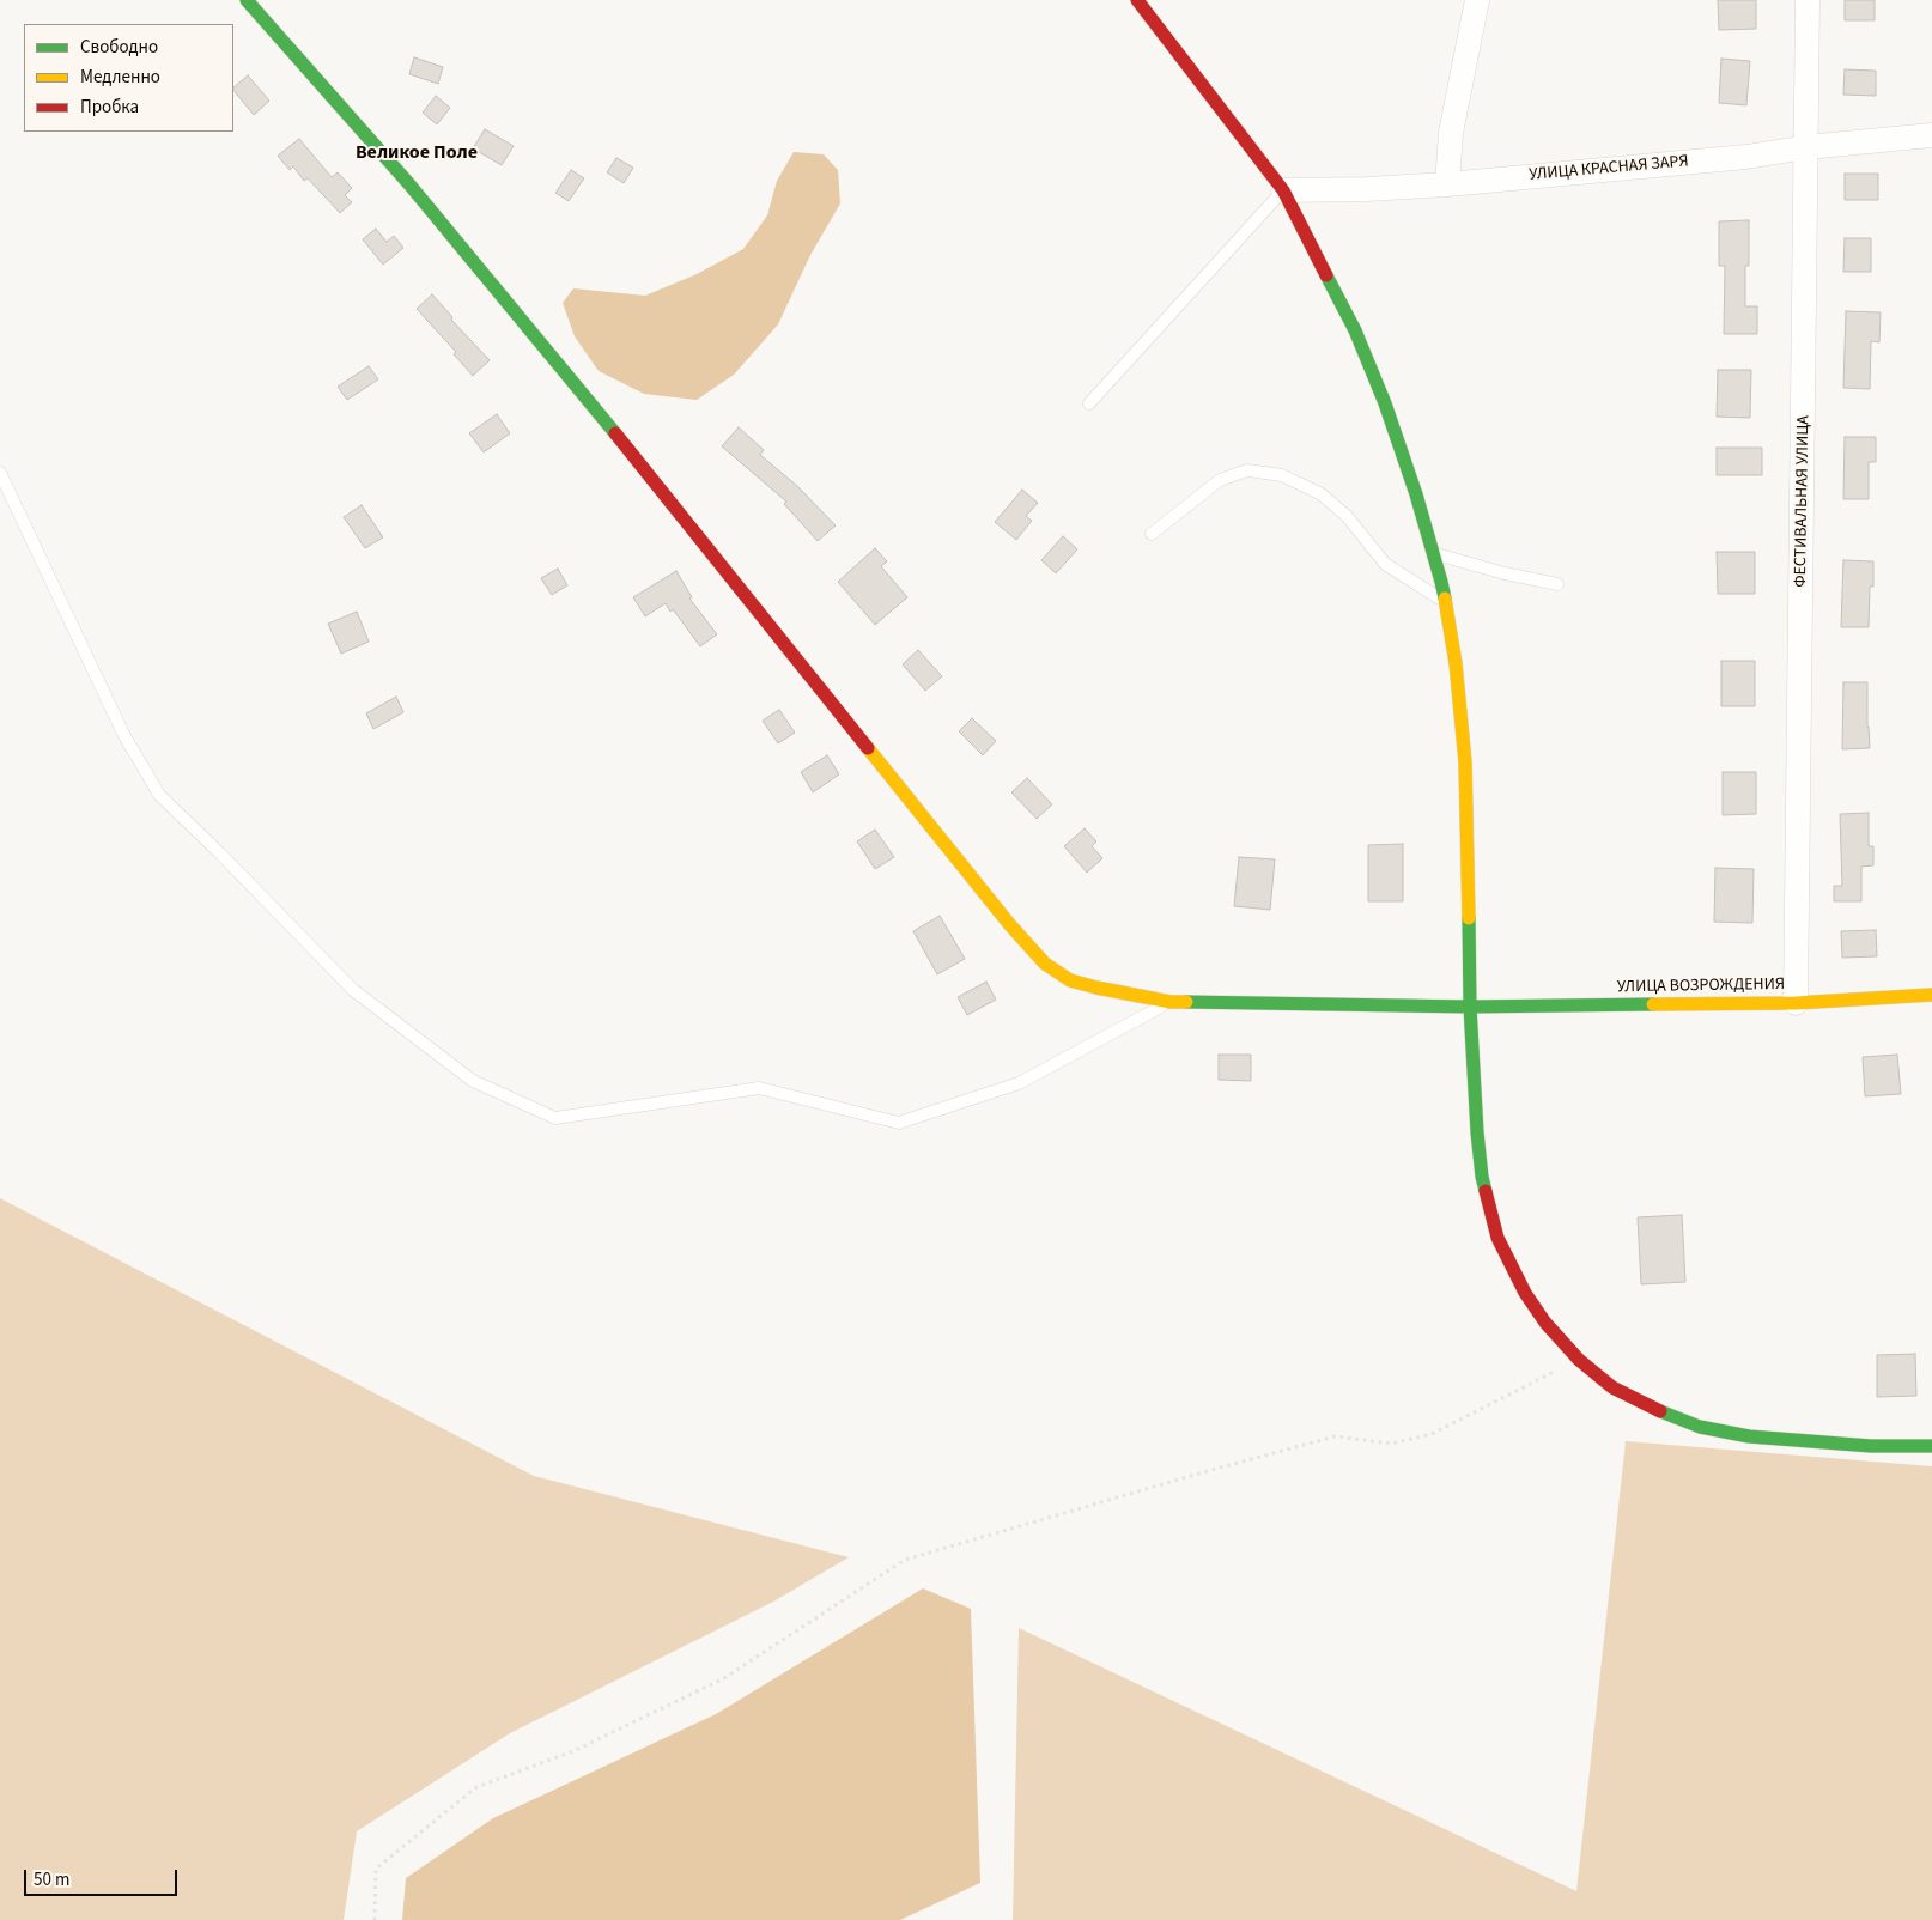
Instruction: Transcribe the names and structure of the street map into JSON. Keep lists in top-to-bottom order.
{
  "streets": {
    "street": ["УЛИЦА КРАСНАЯ ЗАРЯ", "ФЕСТИВАЛЬНАЯ УЛИЦА", "УЛИЦА ВОЗРОЖДЕНИЯ"]
  },
  "crossings": [
    ["УЛИЦА КРАСНАЯ ЗАРЯ", "ФЕСТИВАЛЬНАЯ УЛИЦА"],
    ["ФЕСТИВАЛЬНАЯ УЛИЦА", "УЛИЦА ВОЗРОЖДЕНИЯ"]
  ],
  "districts": ["Великое Поле"],
  "legend": ["Свободно", "Медленно", "Пробка"],
  "scale_bar": "50 m"
}
